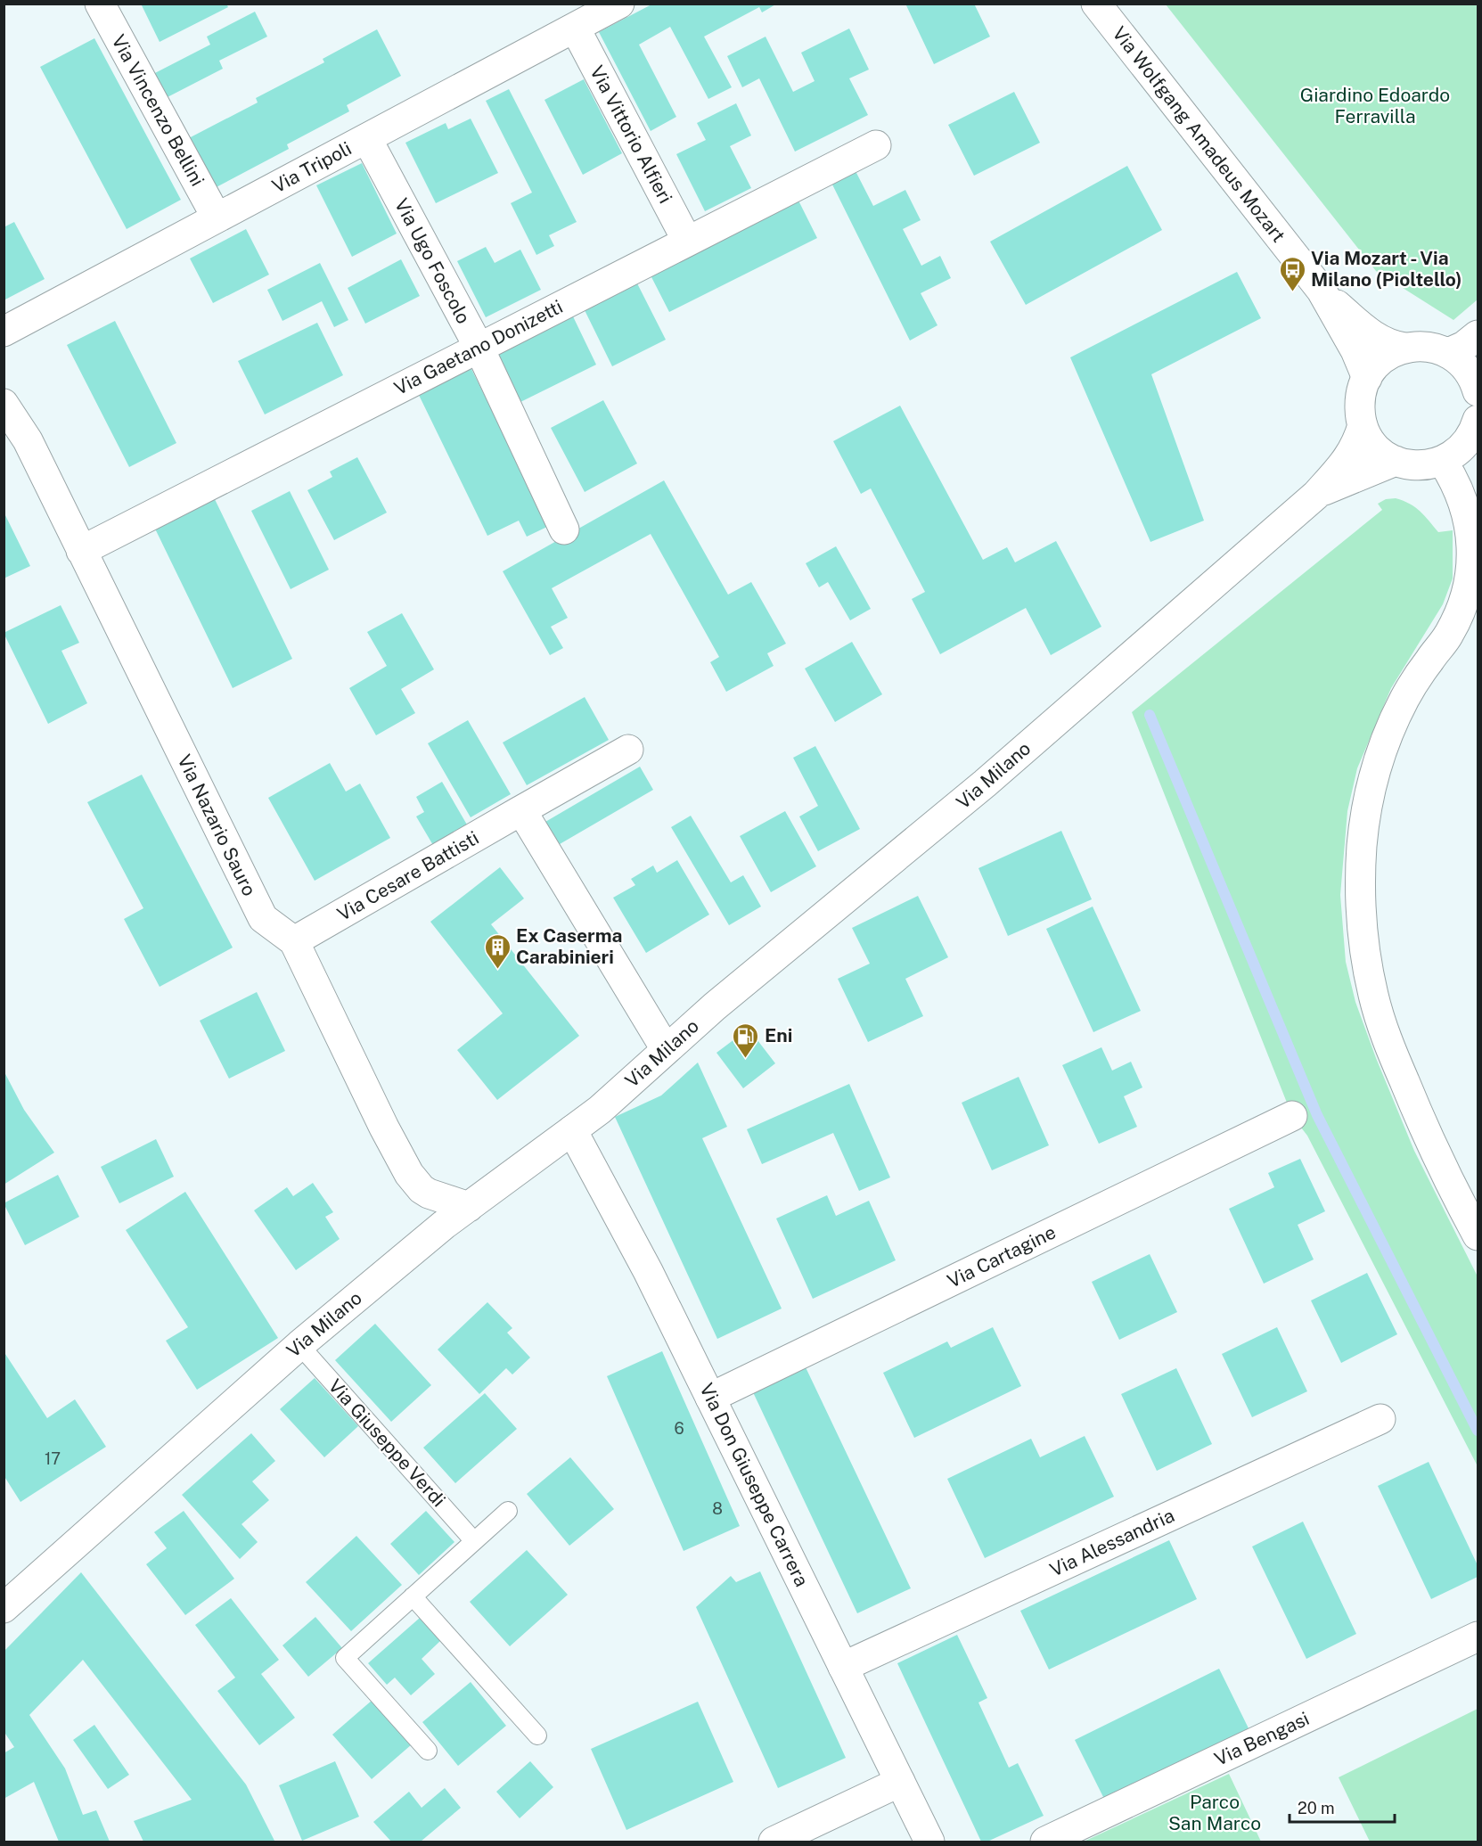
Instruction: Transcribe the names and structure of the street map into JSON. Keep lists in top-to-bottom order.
{
  "streets": {
    "street": [
      "Via Vincenzo Bellini",
      "Via Vittorio Alfieri",
      "Via Wolfgang Amadeus Mozart",
      "Via Tripoli",
      "Via Ugo Foscolo",
      "Via Gaetano Donizetti",
      "Via Milano",
      "Via Nazario Sauro",
      "Via Cesare Battisti",
      "Via Cartagine",
      "Via Don Giuseppe Carrera",
      "Via Alessandria",
      "Via Bengasi"
    ],
    "lane": ["Via Giuseppe Verdi"]
  },
  "crossings": [
    ["Via Vincenzo Bellini", "Via Tripoli"],
    ["Via Vittorio Alfieri", "Via Tripoli"],
    ["Via Vittorio Alfieri", "Via Gaetano Donizetti"],
    ["Via Tripoli", "Via Ugo Foscolo"],
    ["Via Ugo Foscolo", "Via Gaetano Donizetti"],
    ["Via Gaetano Donizetti", "Via Nazario Sauro"],
    ["Via Milano", "Via Nazario Sauro"],
    ["Via Milano", "Via Giuseppe Verdi"],
    ["Via Milano", "Via Don Giuseppe Carrera"],
    ["Via Nazario Sauro", "Via Cesare Battisti"],
    ["Via Cartagine", "Via Don Giuseppe Carrera"],
    ["Via Don Giuseppe Carrera", "Via Alessandria"]
  ],
  "parks": ["Giardino Edoardo Ferravilla", "Parco San Marco"],
  "places": {
    "bus stop": ["Via Mozart - Via Milano (Pioltello)"],
    "building": ["Ex Caserma Carabinieri"],
    "fuel station": ["Eni"]
  },
  "house_numbers": ["6", "17", "8"],
  "scale_bar": "20 m"
}
